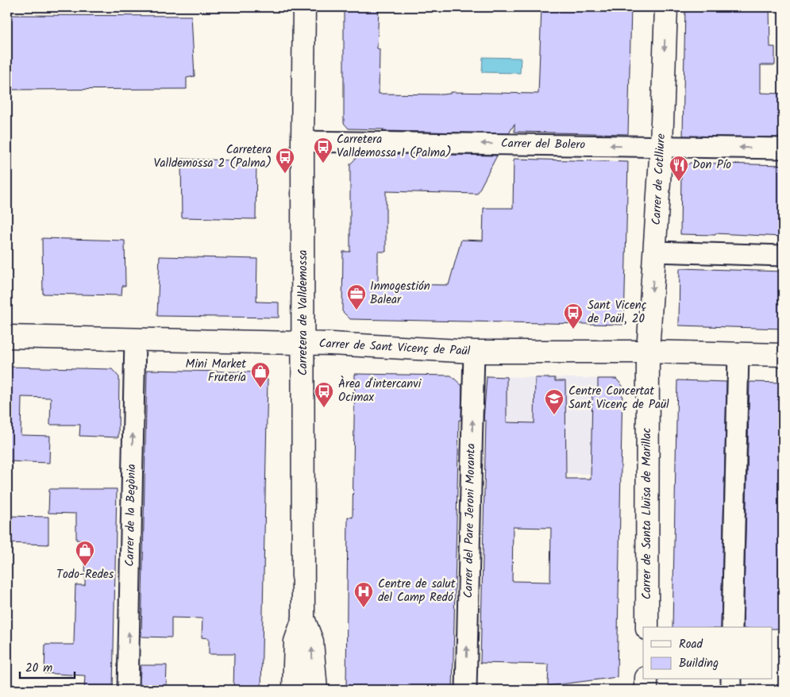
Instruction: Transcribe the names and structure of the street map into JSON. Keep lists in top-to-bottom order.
{
  "streets": {
    "street": [
      "Carrer del Bolero",
      "Carrer de Cotlliure",
      "Carretera de Valldemossa",
      "Carrer de Sant Vicenç de Paül",
      "Carrer de Santa Lluïsa de Marillac",
      "Carrer de la Begònia",
      "Carrer del Pare Jeroni Moranta"
    ]
  },
  "crossings": [
    ["Carrer del Bolero", "Carrer de Cotlliure"],
    ["Carrer del Bolero", "Carretera de Valldemossa"],
    ["Carrer de Cotlliure", "Carrer de Sant Vicenç de Paül"],
    ["Carrer de Cotlliure", "Carrer de Santa Lluïsa de Marillac"],
    ["Carretera de Valldemossa", "Carrer de Sant Vicenç de Paül"],
    ["Carrer de Sant Vicenç de Paül", "Carrer de Santa Lluïsa de Marillac"],
    ["Carrer de Sant Vicenç de Paül", "Carrer de la Begònia"],
    ["Carrer de Sant Vicenç de Paül", "Carrer del Pare Jeroni Moranta"]
  ],
  "one_way": [
    "Carrer del Bolero",
    "Carrer de Cotlliure",
    "Carrer de la Begònia",
    "Carrer del Pare Jeroni Moranta"
  ],
  "places": {
    "bus stop": [
      "Carretera Valldemossa 1 (Palma)",
      "Carretera Valldemossa 2 (Palma)",
      "Sant Vicenç de Paül, 20",
      "Àrea d'intercanvi Ocimax"
    ],
    "restaurant": ["Don Pío"],
    "office": ["Inmogestión Balear"],
    "shop": ["Mini Market Frutería", "Todo-Redes"],
    "school or university": ["Centre Concertat Sant Vicenç de Paül"],
    "hospital": ["Centre de salut del Camp Redó"]
  },
  "legend": ["Road", "Building"],
  "scale_bar": "20 m"
}
